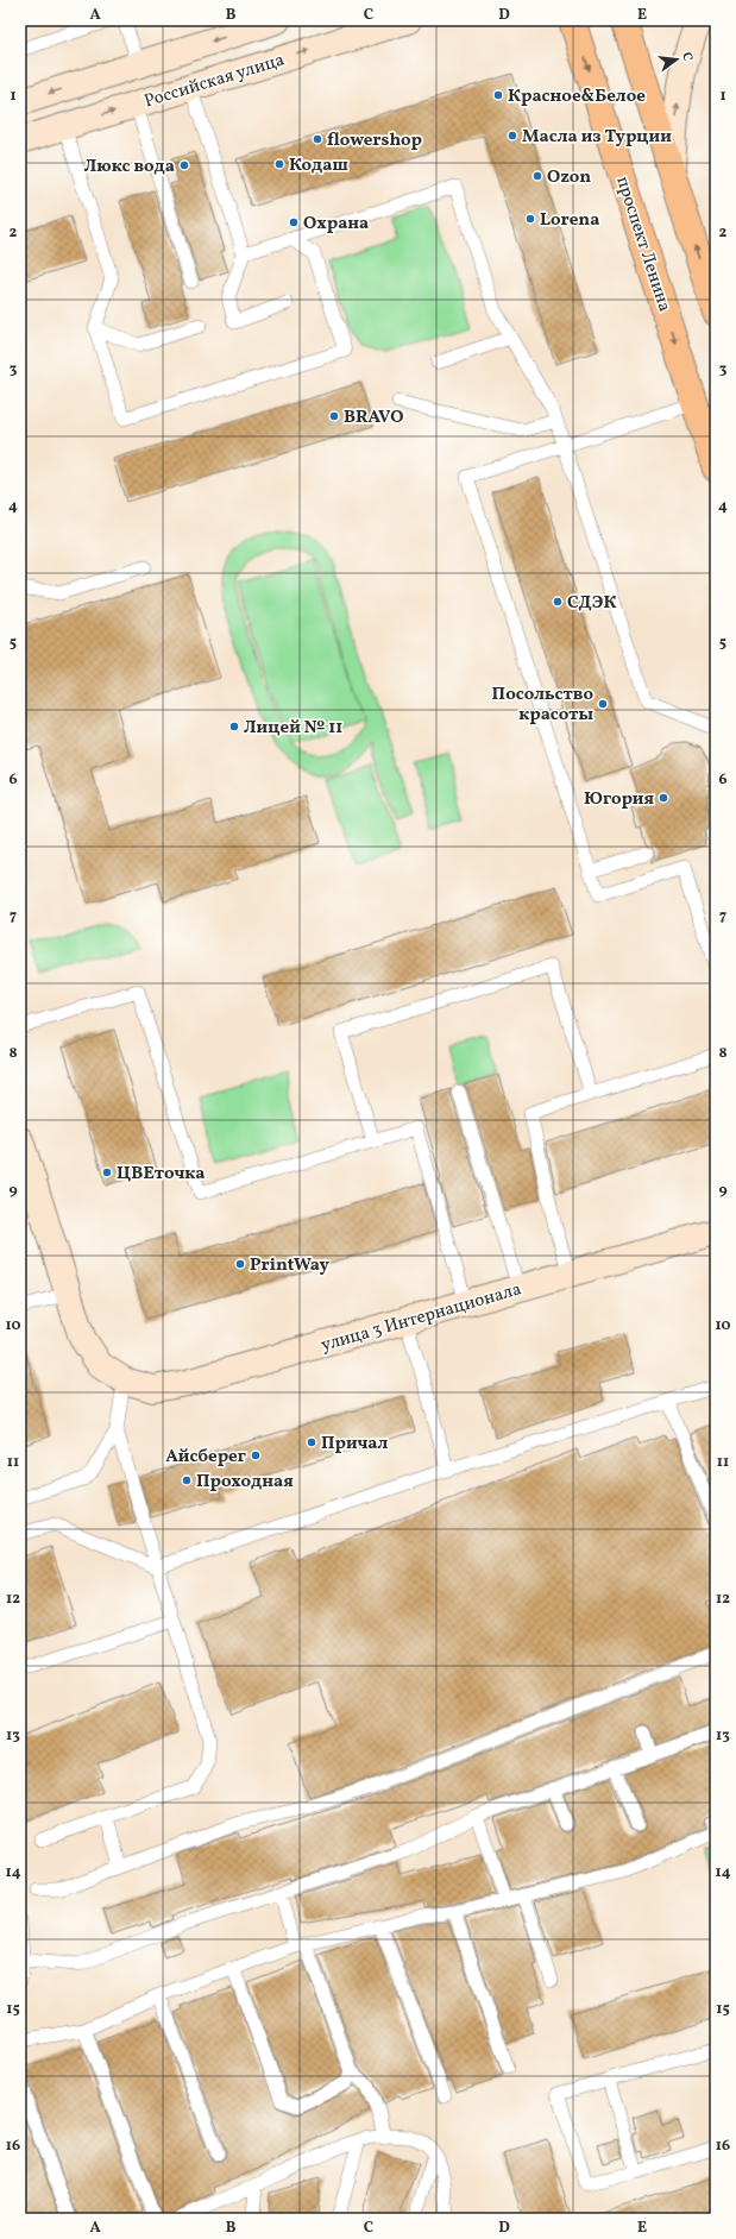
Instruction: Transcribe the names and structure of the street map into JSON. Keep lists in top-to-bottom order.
{
  "streets": {
    "main road": ["проспект Ленина"],
    "street": ["Российская улица", "улица 3 Интернационала"]
  },
  "places": [
    "Красное&Белое",
    "Масла из Турции",
    "flowershop",
    "Кодаш",
    "Люкс вода",
    "Ozon",
    "Lorena",
    "Охрана",
    "BRAVO",
    "СДЭК",
    "Посольство красоты",
    "Лицей № 11",
    "Югория",
    "ЦВЕточка",
    "PrintWay",
    "Причал",
    "Айсберег",
    "Проходная"
  ],
  "north": "right",
  "grid": {
    "columns": [
      "A",
      "B",
      "C",
      "D",
      "E"
    ],
    "rows": [
      "1",
      "2",
      "3",
      "4",
      "5",
      "6",
      "7",
      "8",
      "9",
      "10",
      "11",
      "12",
      "13",
      "14",
      "15",
      "16"
    ]
  }
}
